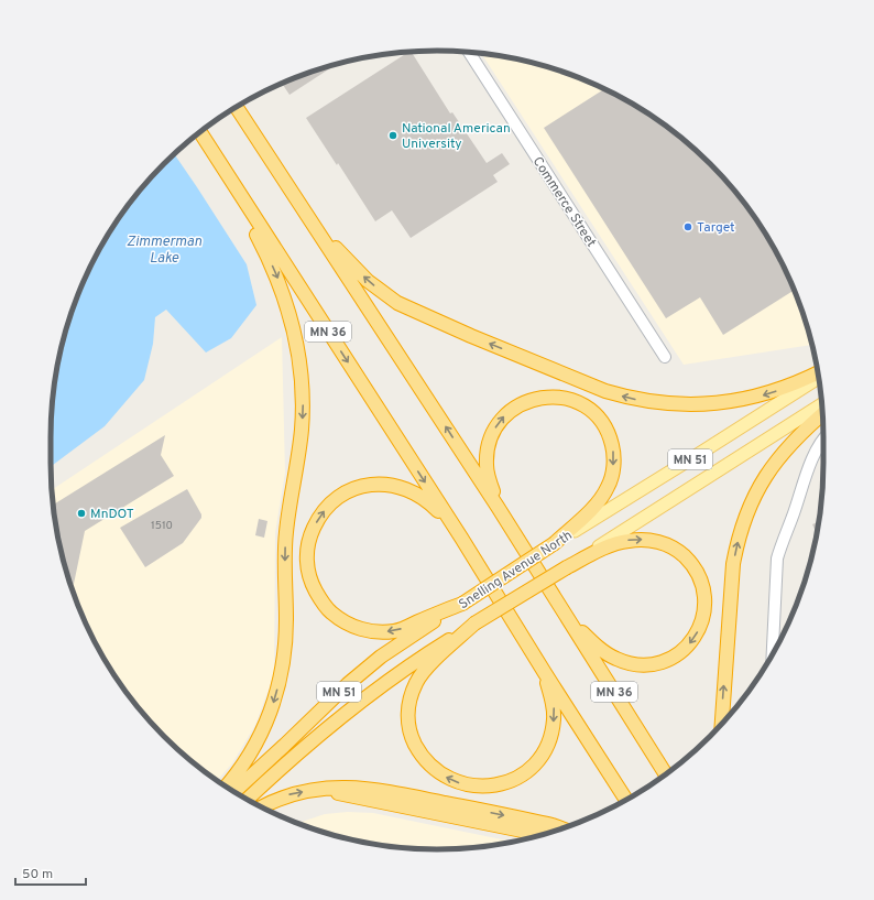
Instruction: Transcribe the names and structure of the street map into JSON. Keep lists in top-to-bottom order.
{
  "streets": {
    "highway": ["MN 36", "MN 51", "Snelling Avenue North"],
    "street": ["Commerce Street"]
  },
  "water": ["Zimmerman Lake"],
  "places": ["National American University", "Target", "MnDOT"],
  "house_numbers": ["1510"],
  "scale_bar": "50 m"
}
